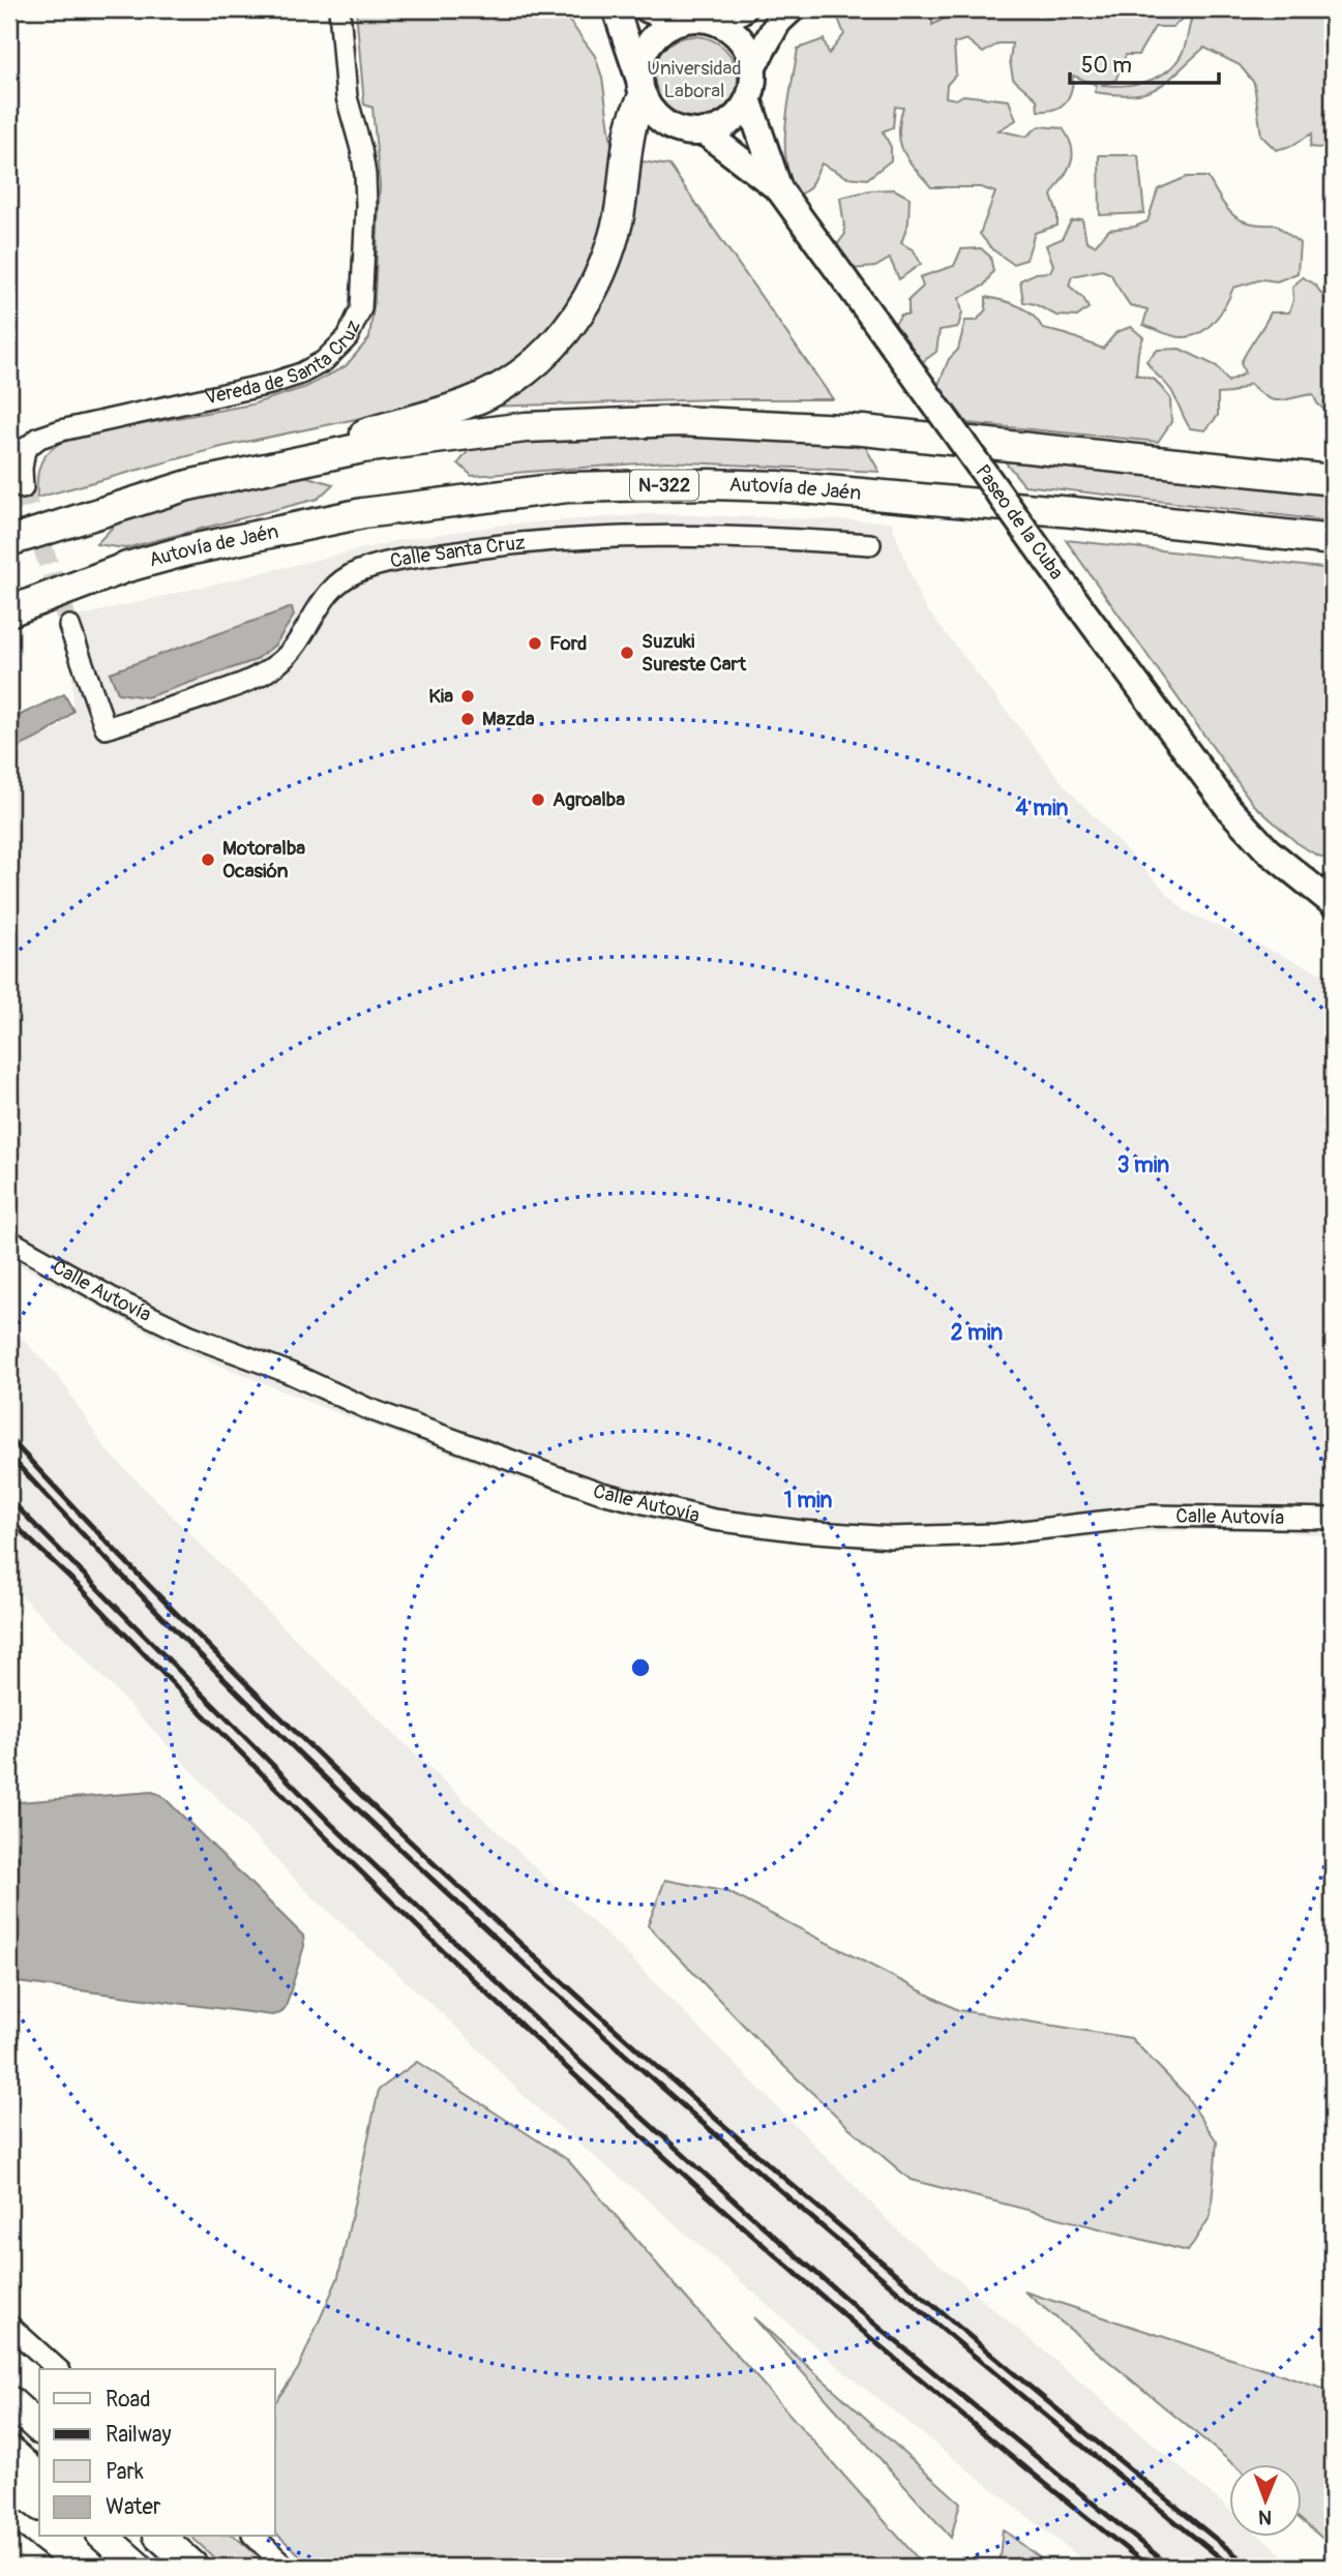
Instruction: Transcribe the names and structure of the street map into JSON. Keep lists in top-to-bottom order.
{
  "streets": {
    "highway": ["N-322", "Autovía de Jaén"],
    "main road": ["Paseo de la Cuba"],
    "street": ["Vereda de Santa Cruz", "Calle Santa Cruz", "Calle Autovía"]
  },
  "parks": ["Universidad Laboral"],
  "places": [
    "Ford",
    "Suzuki Sureste Cart",
    "Kia",
    "Mazda",
    "Agroalba",
    "Motoralba Ocasión"
  ],
  "legend": [
    "Road",
    "Railway",
    "Park",
    "Water"
  ],
  "scale_bar": "50 m",
  "north": "bottom",
  "rings": [
    "4 min",
    "3 min",
    "2 min",
    "1 min"
  ]
}
